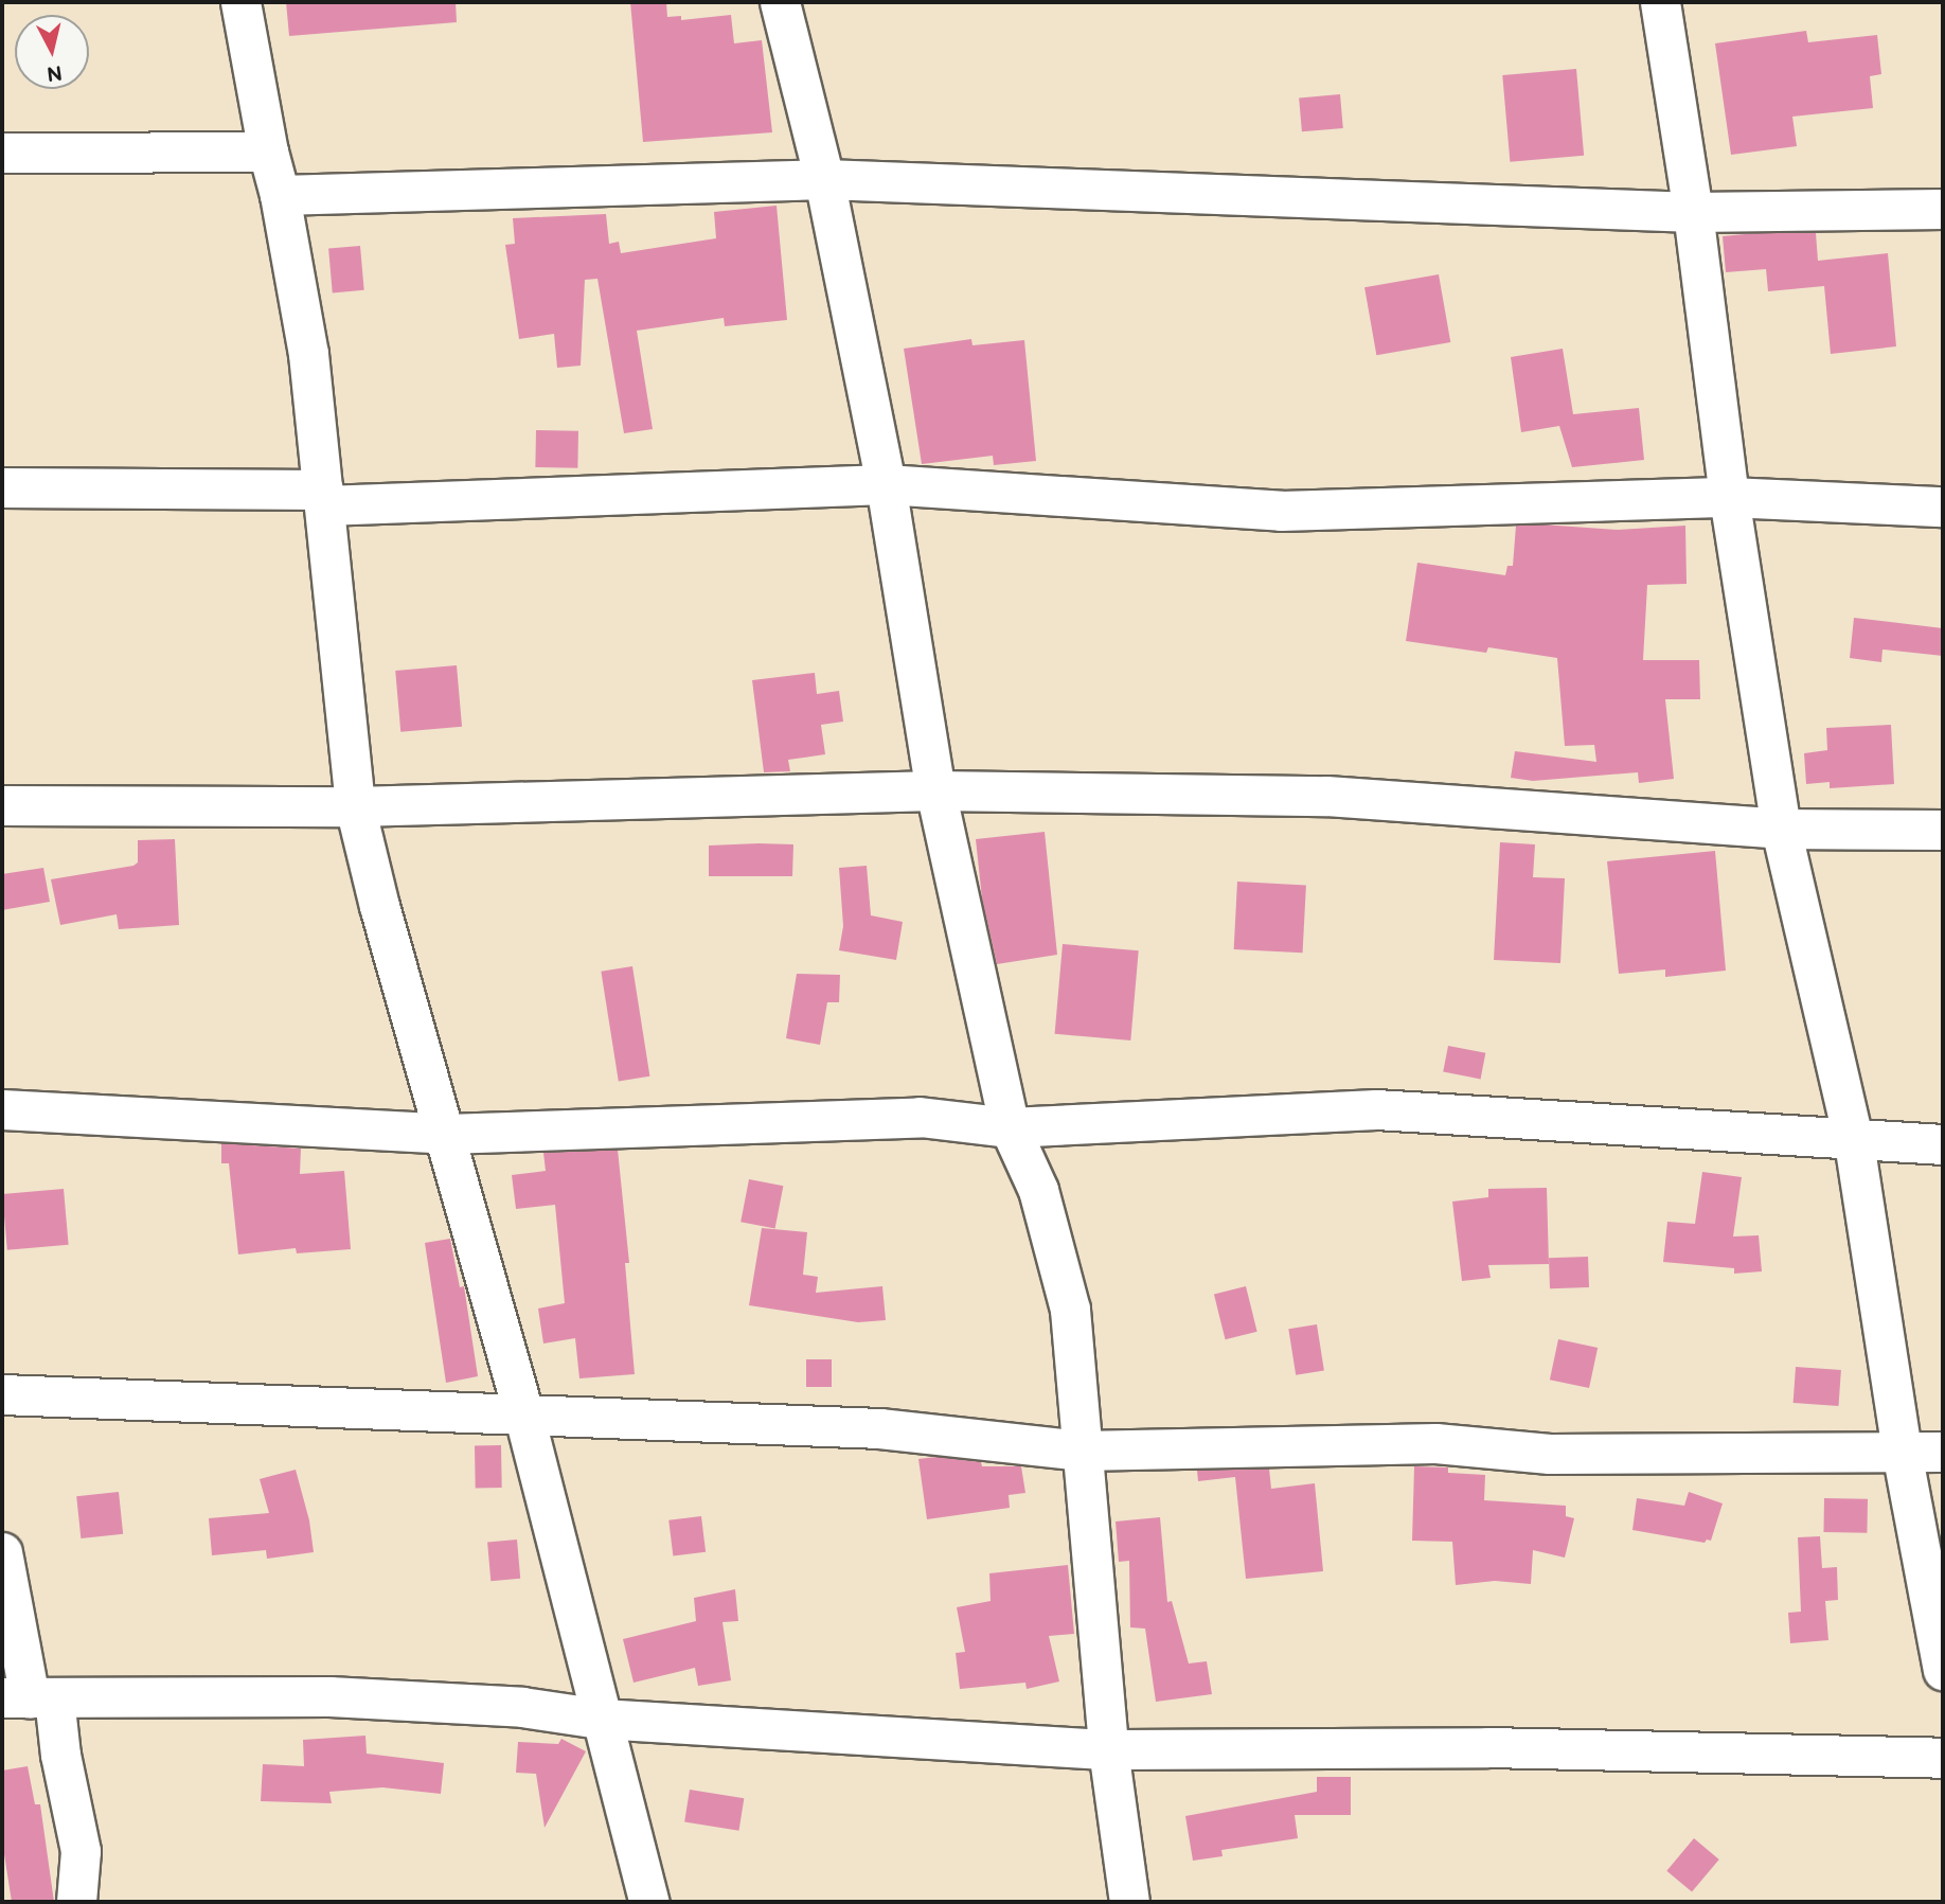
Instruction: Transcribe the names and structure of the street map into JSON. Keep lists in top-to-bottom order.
{
  "north": "bottom"
}
